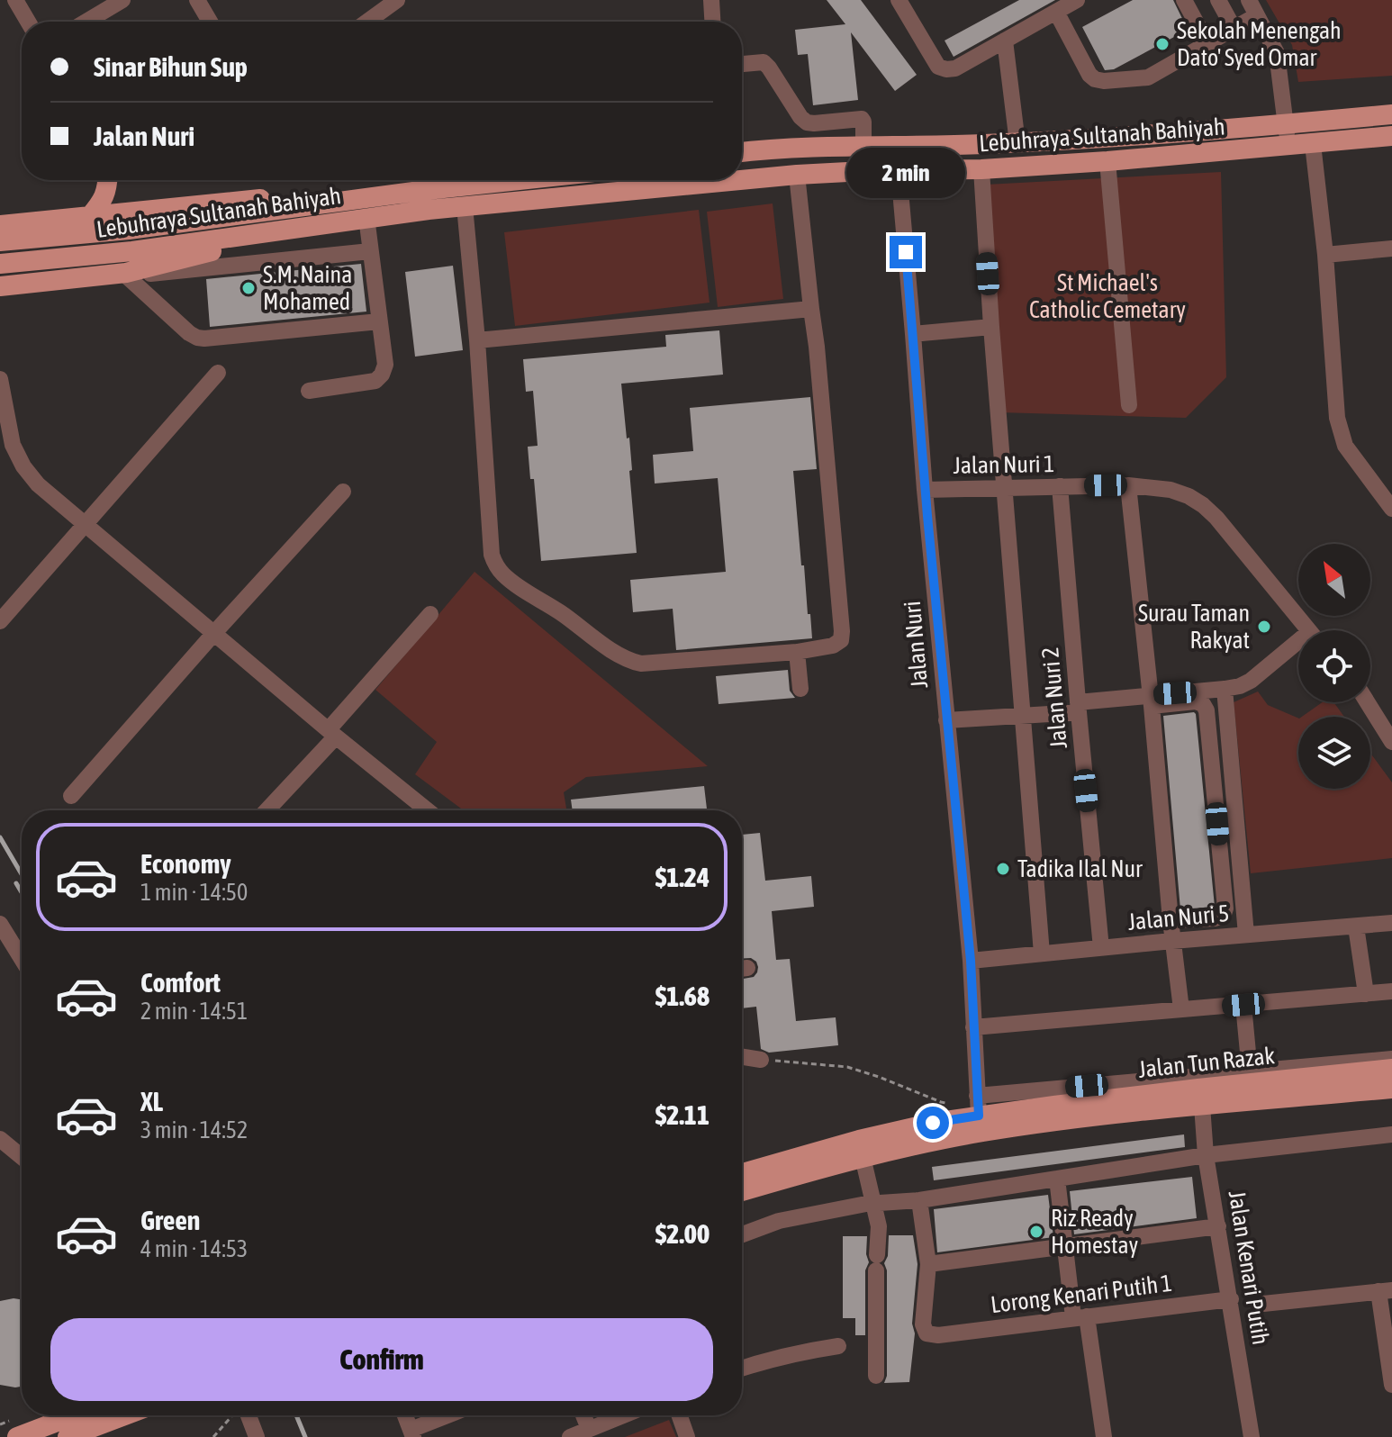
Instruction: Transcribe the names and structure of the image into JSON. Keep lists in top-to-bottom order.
{
  "streets": {
    "main road": ["Lebuhraya Sultanah Bahiyah", "Jalan Tun Razak"],
    "street": [
      "Jalan Nuri 1",
      "Jalan Nuri",
      "Jalan Nuri 2",
      "Jalan Nuri 5",
      "Jalan Kenari Putih",
      "Lorong Kenari Putih 1"
    ]
  },
  "crossings": [
    ["Lebuhraya Sultanah Bahiyah", "Jalan Nuri"],
    ["Jalan Nuri 1", "Jalan Nuri"],
    ["Jalan Nuri 1", "Jalan Nuri 2"],
    ["Jalan Nuri", "Jalan Nuri 5"],
    ["Jalan Nuri", "Jalan Tun Razak"],
    ["Jalan Nuri 2", "Jalan Nuri 5"],
    ["Jalan Tun Razak", "Jalan Kenari Putih"],
    ["Jalan Kenari Putih", "Lorong Kenari Putih 1"]
  ],
  "parks": ["St Michael's Catholic Cemetary"],
  "places": [
    "Sekolah Menengah Dato' Syed Omar",
    "S.M. Naina Mohamed",
    "Surau Taman Rakyat",
    "Tadika Ilal Nur",
    "Riz Ready Homestay"
  ],
  "north": "top left",
  "page": {
    "banner": ["Sinar Bihun Sup", "Jalan Nuri"],
    "bubble": "2 min",
    "list": [
      {
        "name": "Economy",
        "note": "1 min · 14:50",
        "value": "$1.24"
      },
      {
        "name": "Comfort",
        "note": "2 min · 14:51",
        "value": "$1.68"
      },
      {
        "name": "XL",
        "note": "3 min · 14:52",
        "value": "$2.11"
      },
      {
        "name": "Green",
        "note": "4 min · 14:53",
        "value": "$2.00"
      }
    ],
    "buttons": "Confirm"
  }
}
